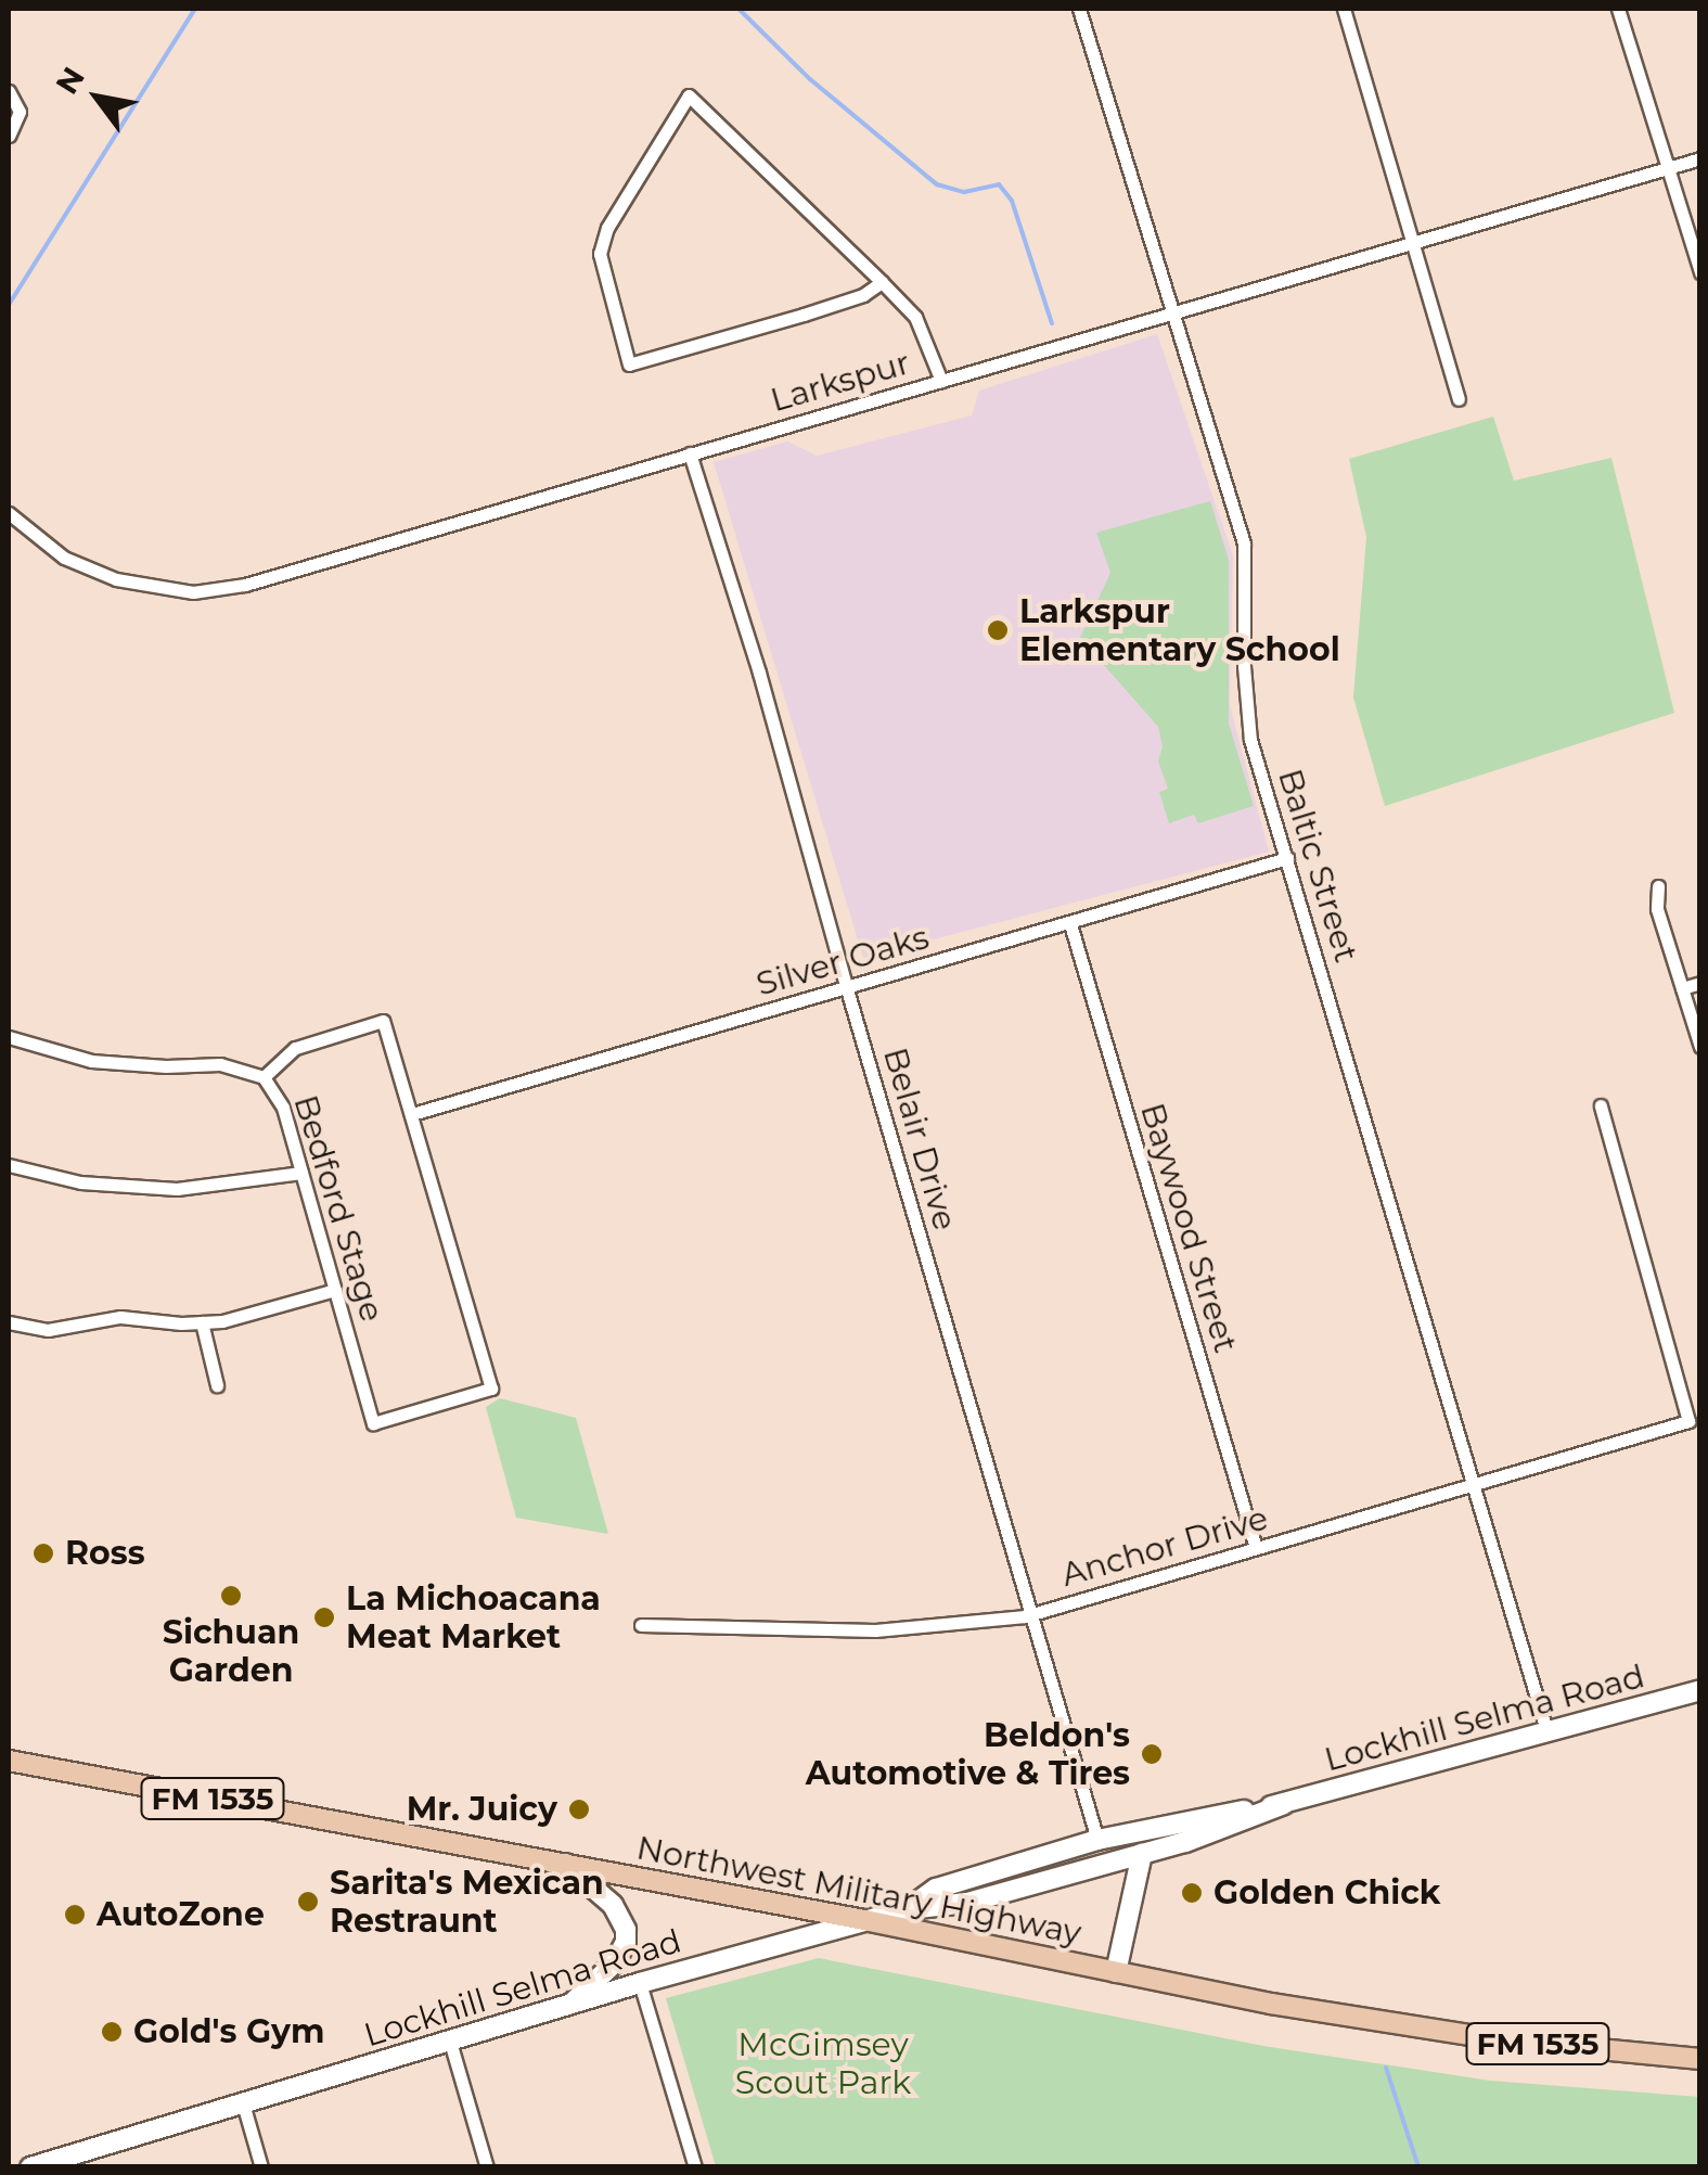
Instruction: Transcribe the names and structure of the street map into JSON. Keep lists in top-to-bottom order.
{
  "streets": {
    "main road": ["Lockhill Selma Road", "FM 1535", "Northwest Military Highway"],
    "street": [
      "Larkspur",
      "Baltic Street",
      "Silver Oaks",
      "Belair Drive",
      "Bedford Stage",
      "Baywood Street",
      "Anchor Drive"
    ]
  },
  "crossings": [
    ["Larkspur", "Baltic Street"],
    ["Larkspur", "Belair Drive"],
    ["Baltic Street", "Silver Oaks"],
    ["Baltic Street", "Anchor Drive"],
    ["Baltic Street", "Lockhill Selma Road"],
    ["Silver Oaks", "Belair Drive"],
    ["Silver Oaks", "Bedford Stage"],
    ["Silver Oaks", "Baywood Street"],
    ["Belair Drive", "Anchor Drive"],
    ["Belair Drive", "Lockhill Selma Road"],
    ["Baywood Street", "Anchor Drive"],
    ["Lockhill Selma Road", "Northwest Military Highway"]
  ],
  "parks": ["McGimsey Scout Park"],
  "places": [
    "Larkspur Elementary School",
    "Ross",
    "Sichuan Garden",
    "La Michoacana Meat Market",
    "Beldon's Automotive & Tires",
    "Mr. Juicy",
    "Golden Chick",
    "Sarita's Mexican Restraunt",
    "AutoZone",
    "Gold's Gym"
  ],
  "north": "top left"
}
